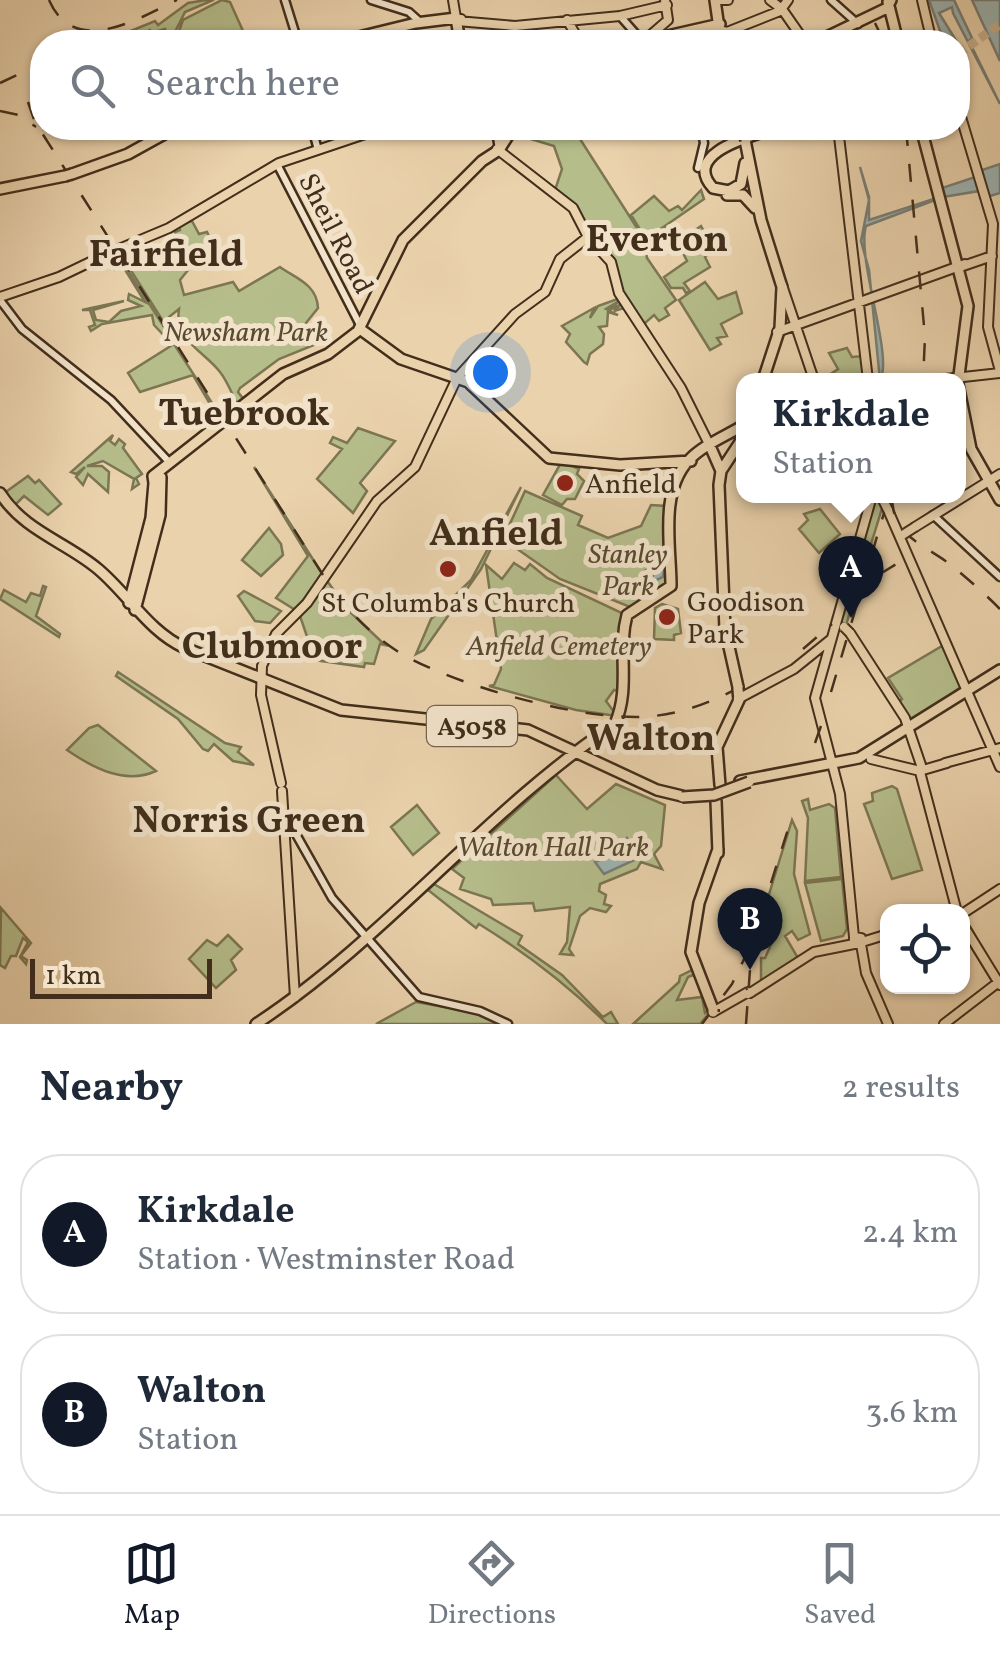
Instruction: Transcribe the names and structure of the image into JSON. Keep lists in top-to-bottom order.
{
  "streets": {
    "highway": ["A5058"],
    "main road": ["Sheil Road"]
  },
  "districts": [
    "Everton",
    "Fairfield",
    "Tuebrook",
    "Anfield",
    "Clubmoor",
    "Walton",
    "Norris Green"
  ],
  "parks": [
    "Newsham Park",
    "Stanley Park",
    "Anfield Cemetery",
    "Walton Hall Park"
  ],
  "places": ["Anfield", "St Columba's Church", "Goodison Park"],
  "scale_bar": "1 km",
  "page": {
    "search": "Search here",
    "popup": ["Kirkdale", "Station"],
    "pins": ["A", "B"],
    "scale": "1 km",
    "heading": ["Nearby", "2 results"],
    "list": [
      {
        "mark": "A",
        "name": "Kirkdale",
        "note": "Station · Westminster Road",
        "value": "2.4 km"
      },
      {
        "mark": "B",
        "name": "Walton",
        "note": "Station",
        "value": "3.6 km"
      }
    ],
    "nav": ["Map", "Directions", "Saved"]
  }
}
